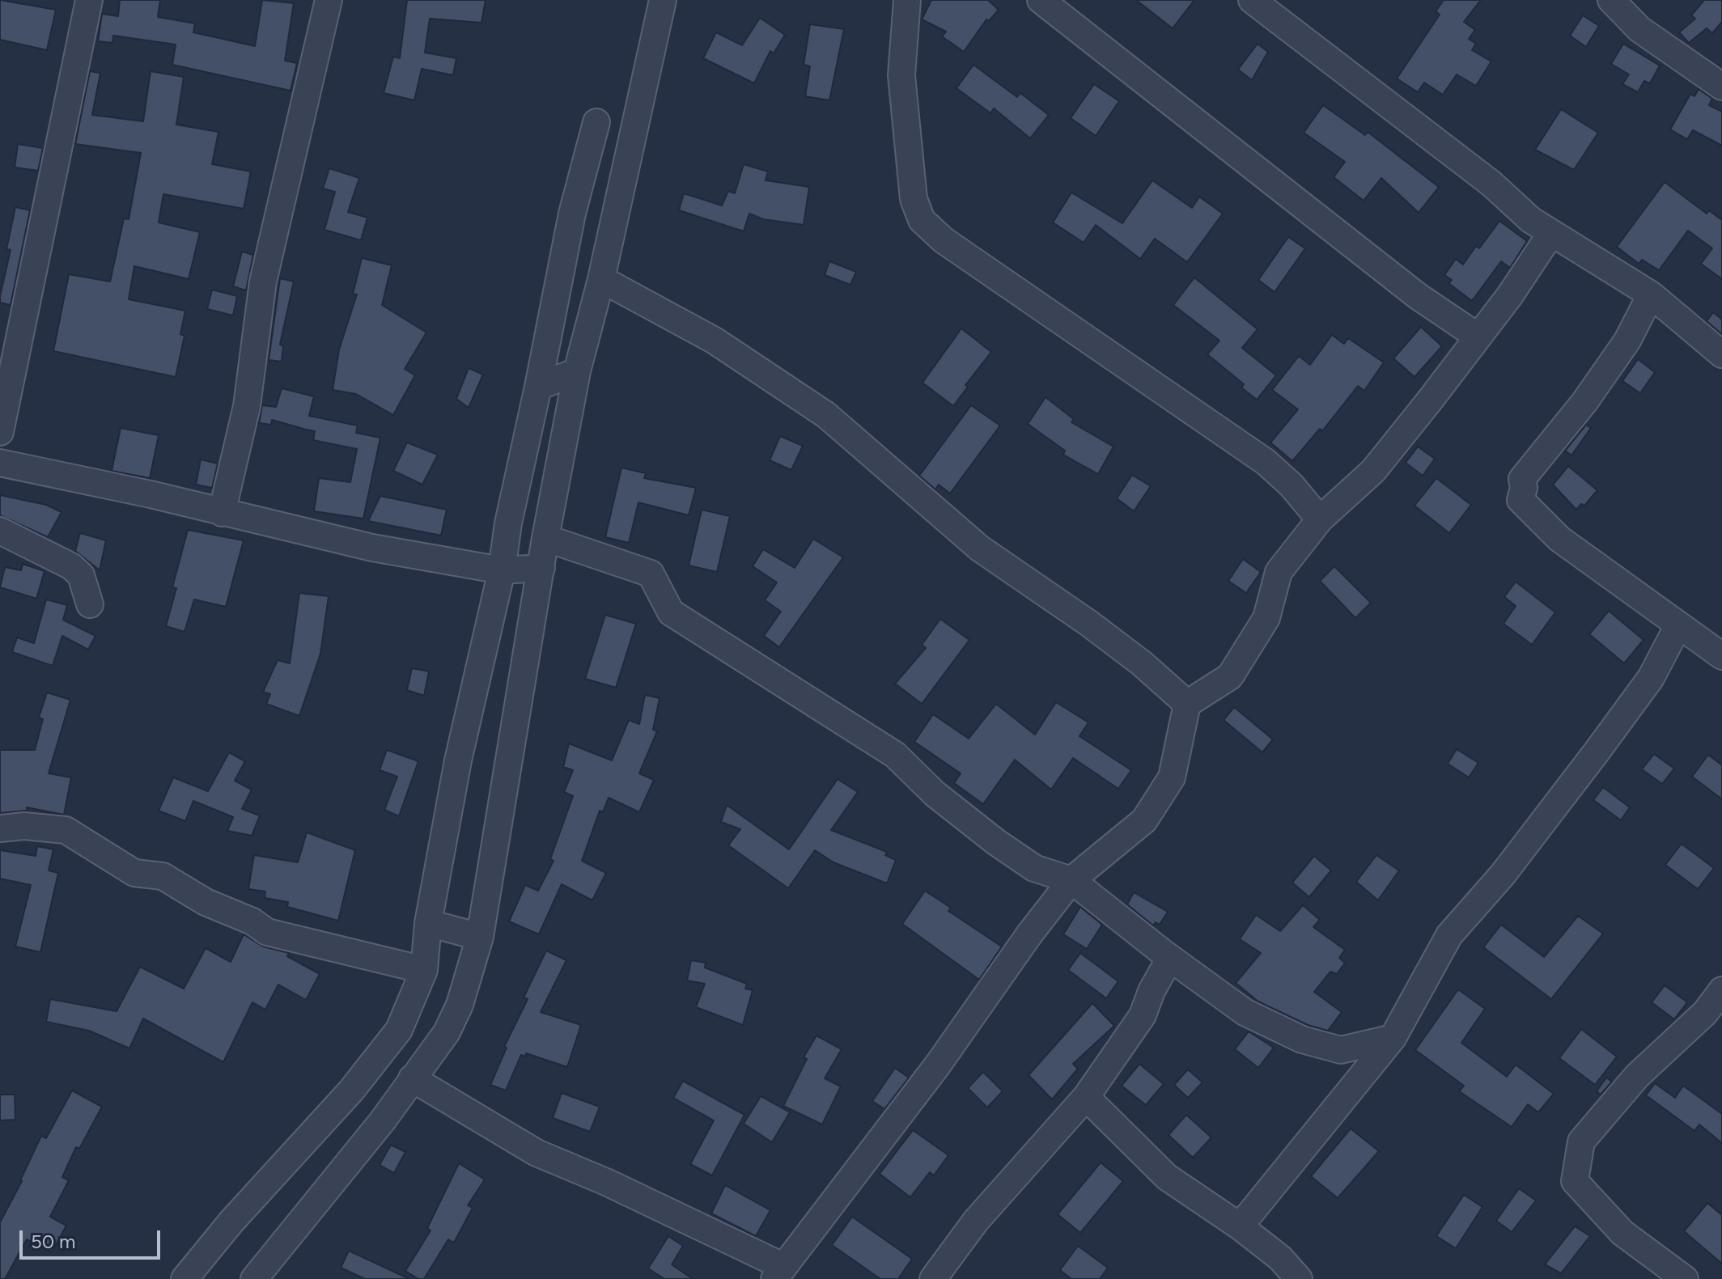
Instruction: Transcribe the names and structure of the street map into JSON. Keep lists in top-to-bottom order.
{
  "scale_bar": "50 m"
}
